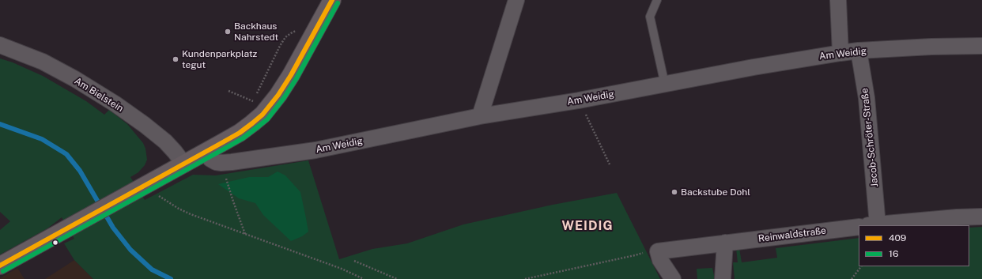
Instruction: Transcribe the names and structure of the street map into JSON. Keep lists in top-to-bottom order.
{
  "streets": {
    "street": [
      "Am Weidig",
      "Am Bielstein",
      "Jacob-Schröter-Straße",
      "Reinwaldstraße"
    ]
  },
  "crossings": [
    ["Am Weidig", "Jacob-Schröter-Straße"]
  ],
  "districts": ["WEIDIG"],
  "places": ["Backhaus Nahrstedt", "Kundenparkplatz tegut", "Backstube Dohl"],
  "lines": ["transit line 409", "transit line 16"],
  "legend": ["409", "16"]
}
